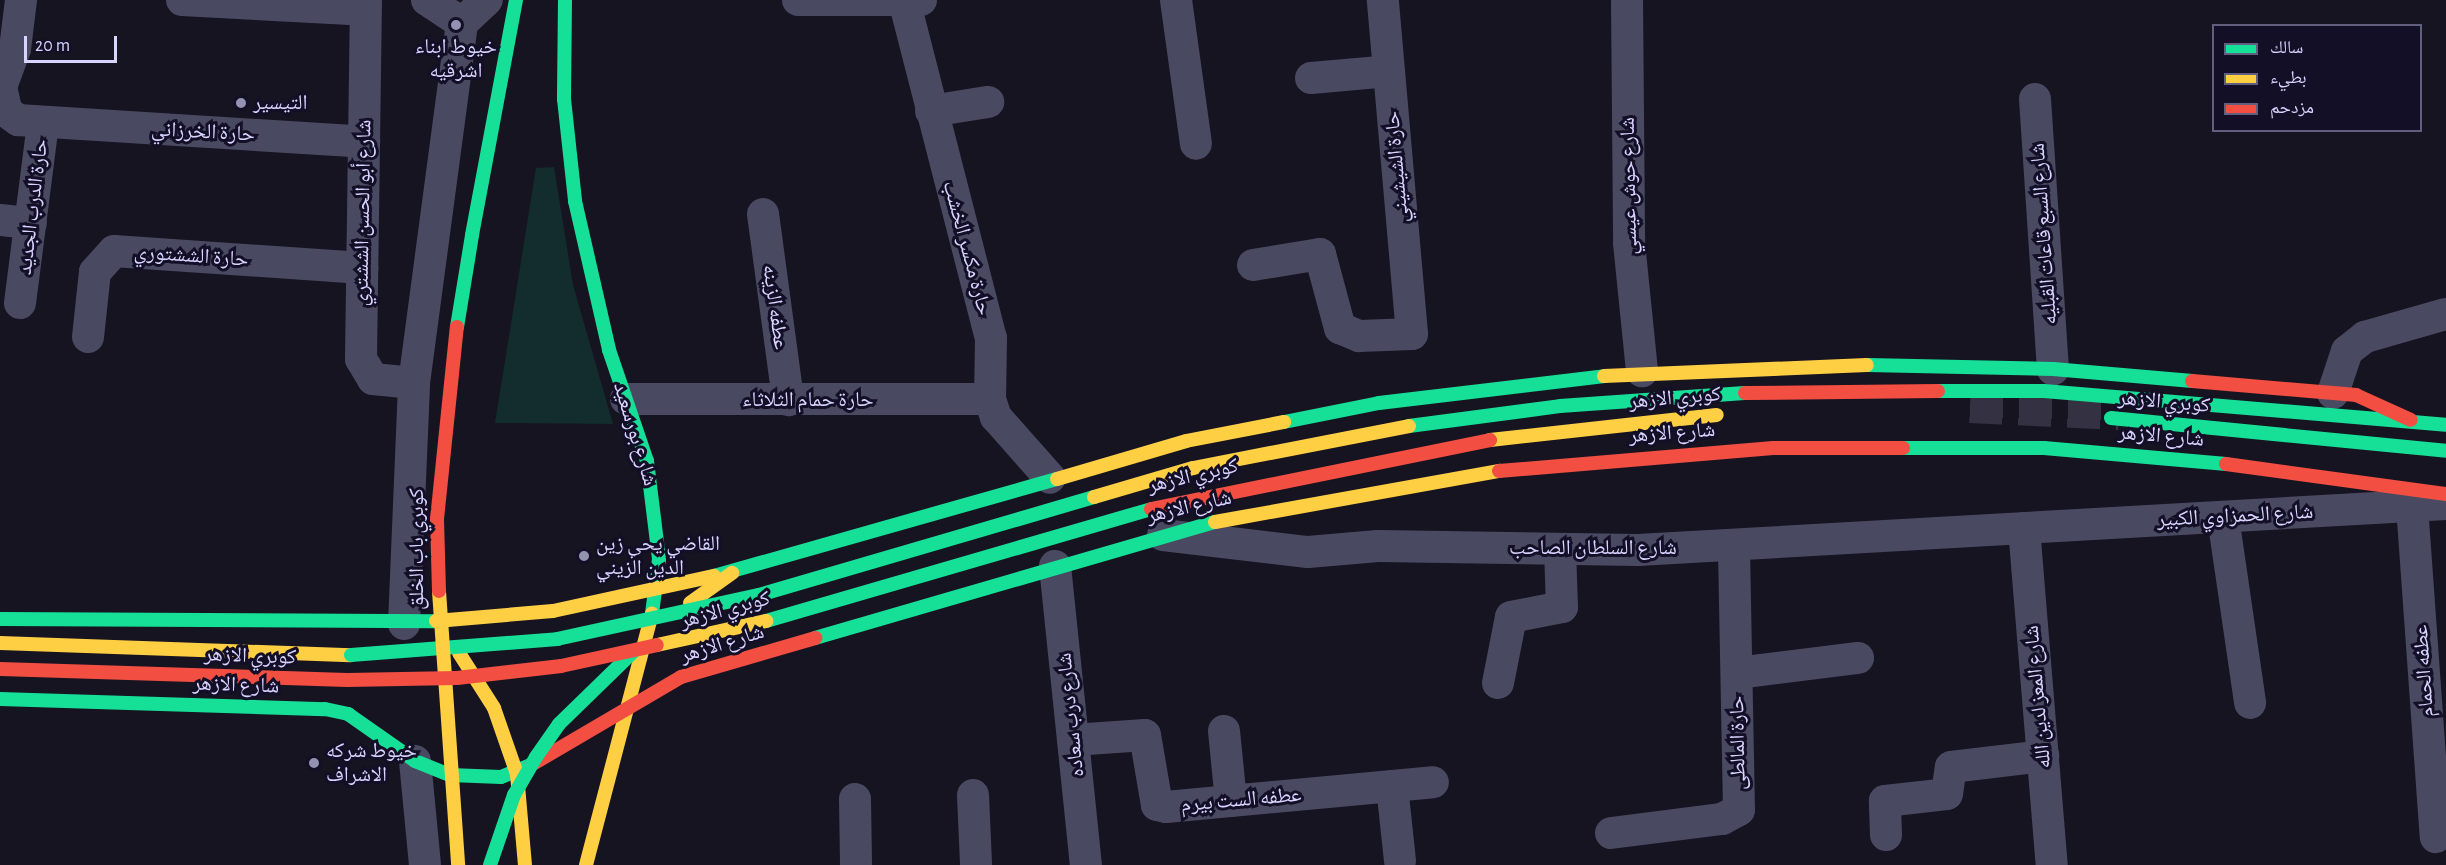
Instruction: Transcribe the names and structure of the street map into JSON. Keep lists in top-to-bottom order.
{
  "streets": {
    "main road": [
      "كوبري الازهر",
      "شارع الازهر",
      "شارع بورسعيد",
      "كوبري باب الخلق"
    ],
    "street": [
      "حارة الخرزاني",
      "حارة الشيشيني",
      "شارع حوش عيسي",
      "حارة الدرب الجديد",
      "شارع أبو الحسن الششتري",
      "شارع السبع قاعات القبليه",
      "حارة مكسر الخشب",
      "حارة الششتوري",
      "عطفه الزينه",
      "حارة حمام الثلاثاء",
      "شارع الحمزاوي الكبير",
      "شارع السلطان الصاحب",
      "عطفه الحمام",
      "شارع المعز لدين الله",
      "شارع درب سعاده",
      "حارة المالطى",
      "عطفه الست بيرم"
    ]
  },
  "crossings": [
    ["حارة الخرزاني", "حارة الدرب الجديد"],
    ["حارة الخرزاني", "شارع أبو الحسن الششتري"],
    ["شارع أبو الحسن الششتري", "حارة الششتوري"],
    ["حارة مكسر الخشب", "حارة حمام الثلاثاء"],
    ["عطفه الزينه", "حارة حمام الثلاثاء"],
    ["حارة حمام الثلاثاء", "شارع بورسعيد"],
    ["شارع الازهر", "شارع بورسعيد"],
    ["شارع الازهر", "شارع السلطان الصاحب"],
    ["شارع الازهر", "شارع درب سعاده"],
    ["شارع الحمزاوي الكبير", "شارع السلطان الصاحب"],
    ["شارع الحمزاوي الكبير", "عطفه الحمام"],
    ["شارع الحمزاوي الكبير", "شارع المعز لدين الله"],
    ["شارع السلطان الصاحب", "شارع المعز لدين الله"],
    ["شارع السلطان الصاحب", "حارة المالطى"],
    ["شارع درب سعاده", "عطفه الست بيرم"]
  ],
  "places": [
    "خيوط ابناء اشرقيه",
    "التيسير",
    "القاضي يحي زين الدين الزيني",
    "خيوط شركه الاشراف"
  ],
  "legend": ["سالك", "بطيء", "مزدحم"],
  "scale_bar": "20 m"
}
